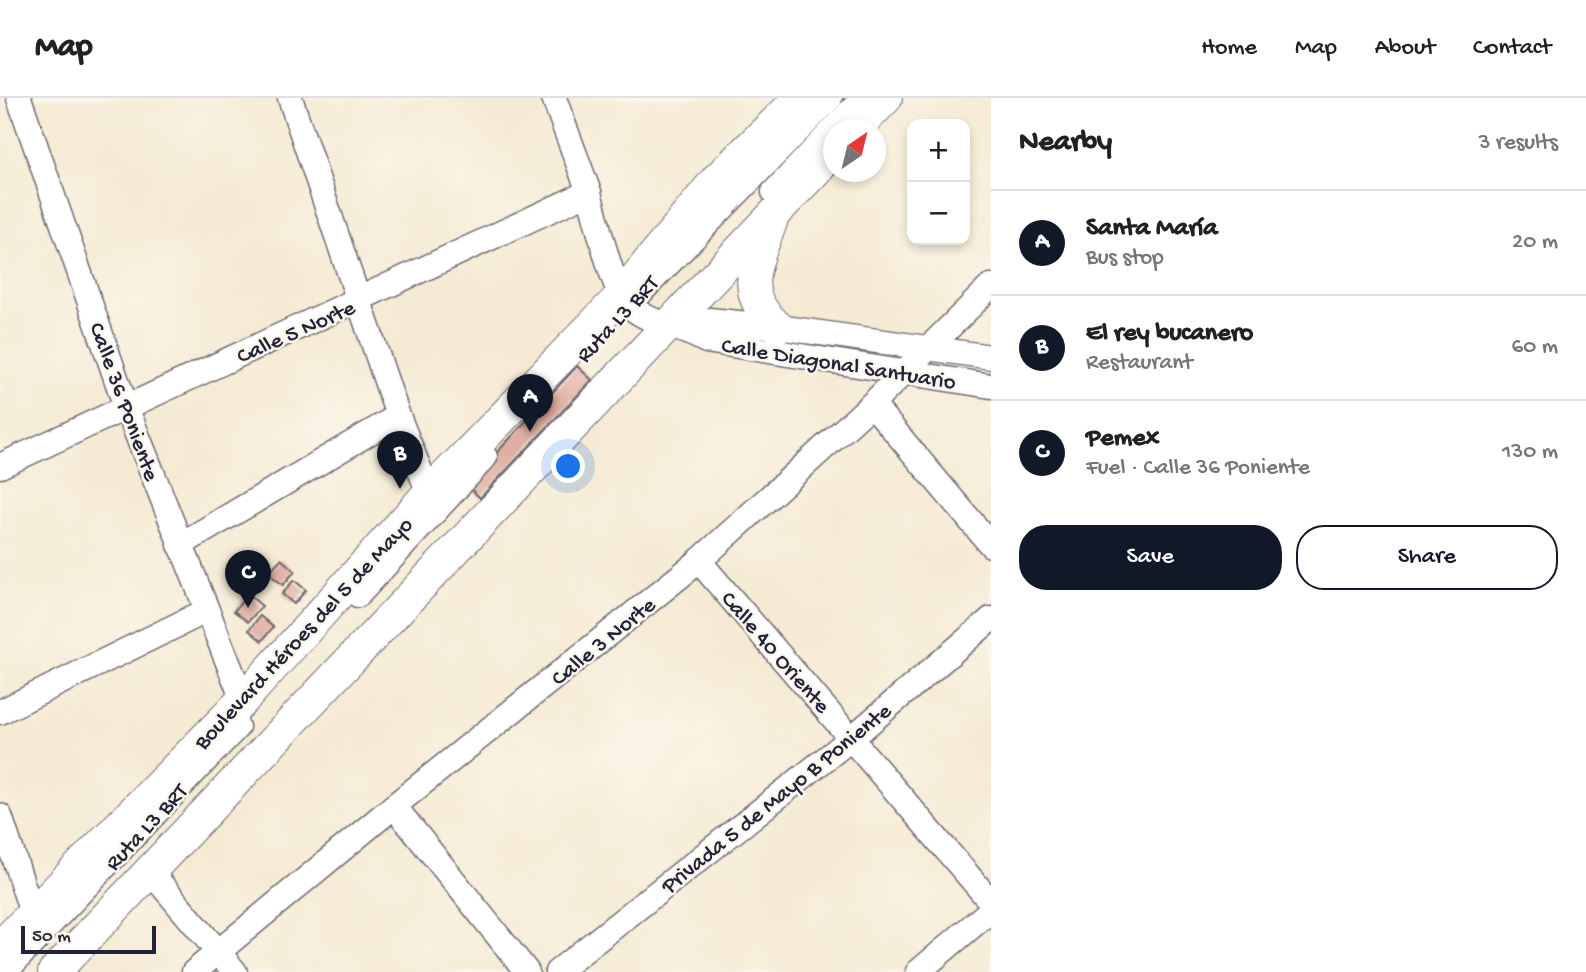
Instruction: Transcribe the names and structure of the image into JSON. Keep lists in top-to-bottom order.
{
  "streets": {
    "main road": ["Boulevard Héroes del 5 de Mayo"],
    "street": [
      "Ruta L3 BRT",
      "Calle 5 Norte",
      "Calle Diagonal Santuario",
      "Calle 36 Poniente",
      "Calle 3 Norte",
      "Calle 40 Oriente",
      "Privada 5 de Mayo B Poniente"
    ]
  },
  "crossings": [
    ["Ruta L3 BRT", "Calle Diagonal Santuario"],
    ["Ruta L3 BRT", "Boulevard Héroes del 5 de Mayo"],
    ["Calle 5 Norte", "Calle 36 Poniente"],
    ["Calle Diagonal Santuario", "Calle 3 Norte"],
    ["Calle 36 Poniente", "Boulevard Héroes del 5 de Mayo"],
    ["Calle 3 Norte", "Calle 40 Oriente"],
    ["Calle 40 Oriente", "Privada 5 de Mayo B Poniente"]
  ],
  "scale_bar": "50 m",
  "north": "top right",
  "page": {
    "header": "Map",
    "nav": [
      "Home",
      "Map",
      "About",
      "Contact"
    ],
    "heading": ["Nearby", "3 results"],
    "map_buttons": ["+", "−"],
    "list": [
      {
        "mark": "A",
        "name": "Santa María",
        "note": "Bus stop",
        "value": "20 m"
      },
      {
        "mark": "B",
        "name": "El rey bucanero",
        "note": "Restaurant",
        "value": "60 m"
      },
      {
        "mark": "C",
        "name": "Pemex",
        "note": "Fuel · Calle 36 Poniente",
        "value": "130 m"
      }
    ],
    "pins": ["A", "B", "C"],
    "buttons": ["Save", "Share"],
    "scale": "50 m"
  }
}
